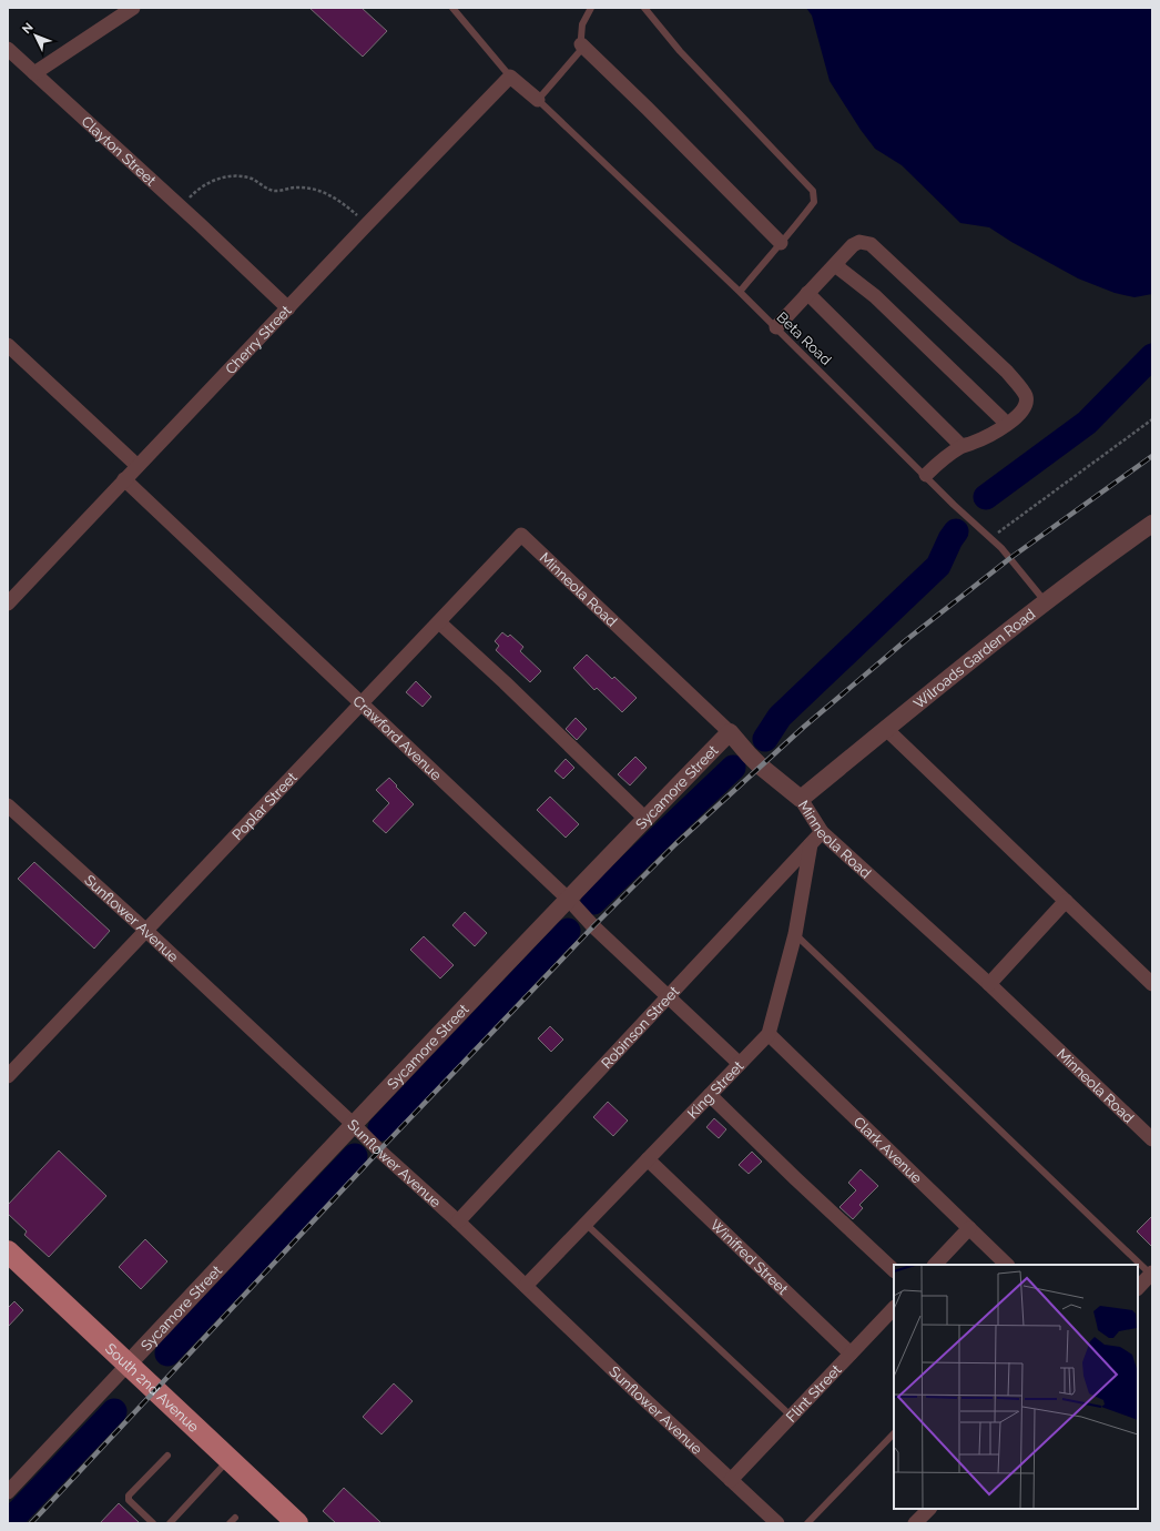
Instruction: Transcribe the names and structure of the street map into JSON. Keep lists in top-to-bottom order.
{
  "streets": {
    "main road": ["South 2nd Avenue"],
    "street": [
      "Clayton Street",
      "Cherry Street",
      "Minneola Road",
      "Wilroads Garden Road",
      "Crawford Avenue",
      "Sycamore Street",
      "Poplar Street",
      "Sunflower Avenue",
      "Robinson Street",
      "King Street",
      "Clark Avenue",
      "Winifred Street",
      "Flint Street"
    ],
    "lane": ["Beta Road"]
  },
  "crossings": [
    ["Clayton Street", "Cherry Street"],
    ["Beta Road", "Wilroads Garden Road"],
    ["Cherry Street", "Crawford Avenue"],
    ["Minneola Road", "Wilroads Garden Road"],
    ["Minneola Road", "Sycamore Street"],
    ["Minneola Road", "Poplar Street"],
    ["Minneola Road", "Robinson Street"],
    ["Crawford Avenue", "Sycamore Street"],
    ["Crawford Avenue", "Poplar Street"],
    ["Crawford Avenue", "Robinson Street"],
    ["Crawford Avenue", "King Street"],
    ["Sycamore Street", "Sunflower Avenue"],
    ["Sycamore Street", "South 2nd Avenue"],
    ["Poplar Street", "Sunflower Avenue"],
    ["Sunflower Avenue", "Robinson Street"],
    ["Sunflower Avenue", "King Street"],
    ["Sunflower Avenue", "Flint Street"],
    ["King Street", "Clark Avenue"],
    ["King Street", "Winifred Street"],
    ["Winifred Street", "Flint Street"]
  ],
  "north": "top left"
}
